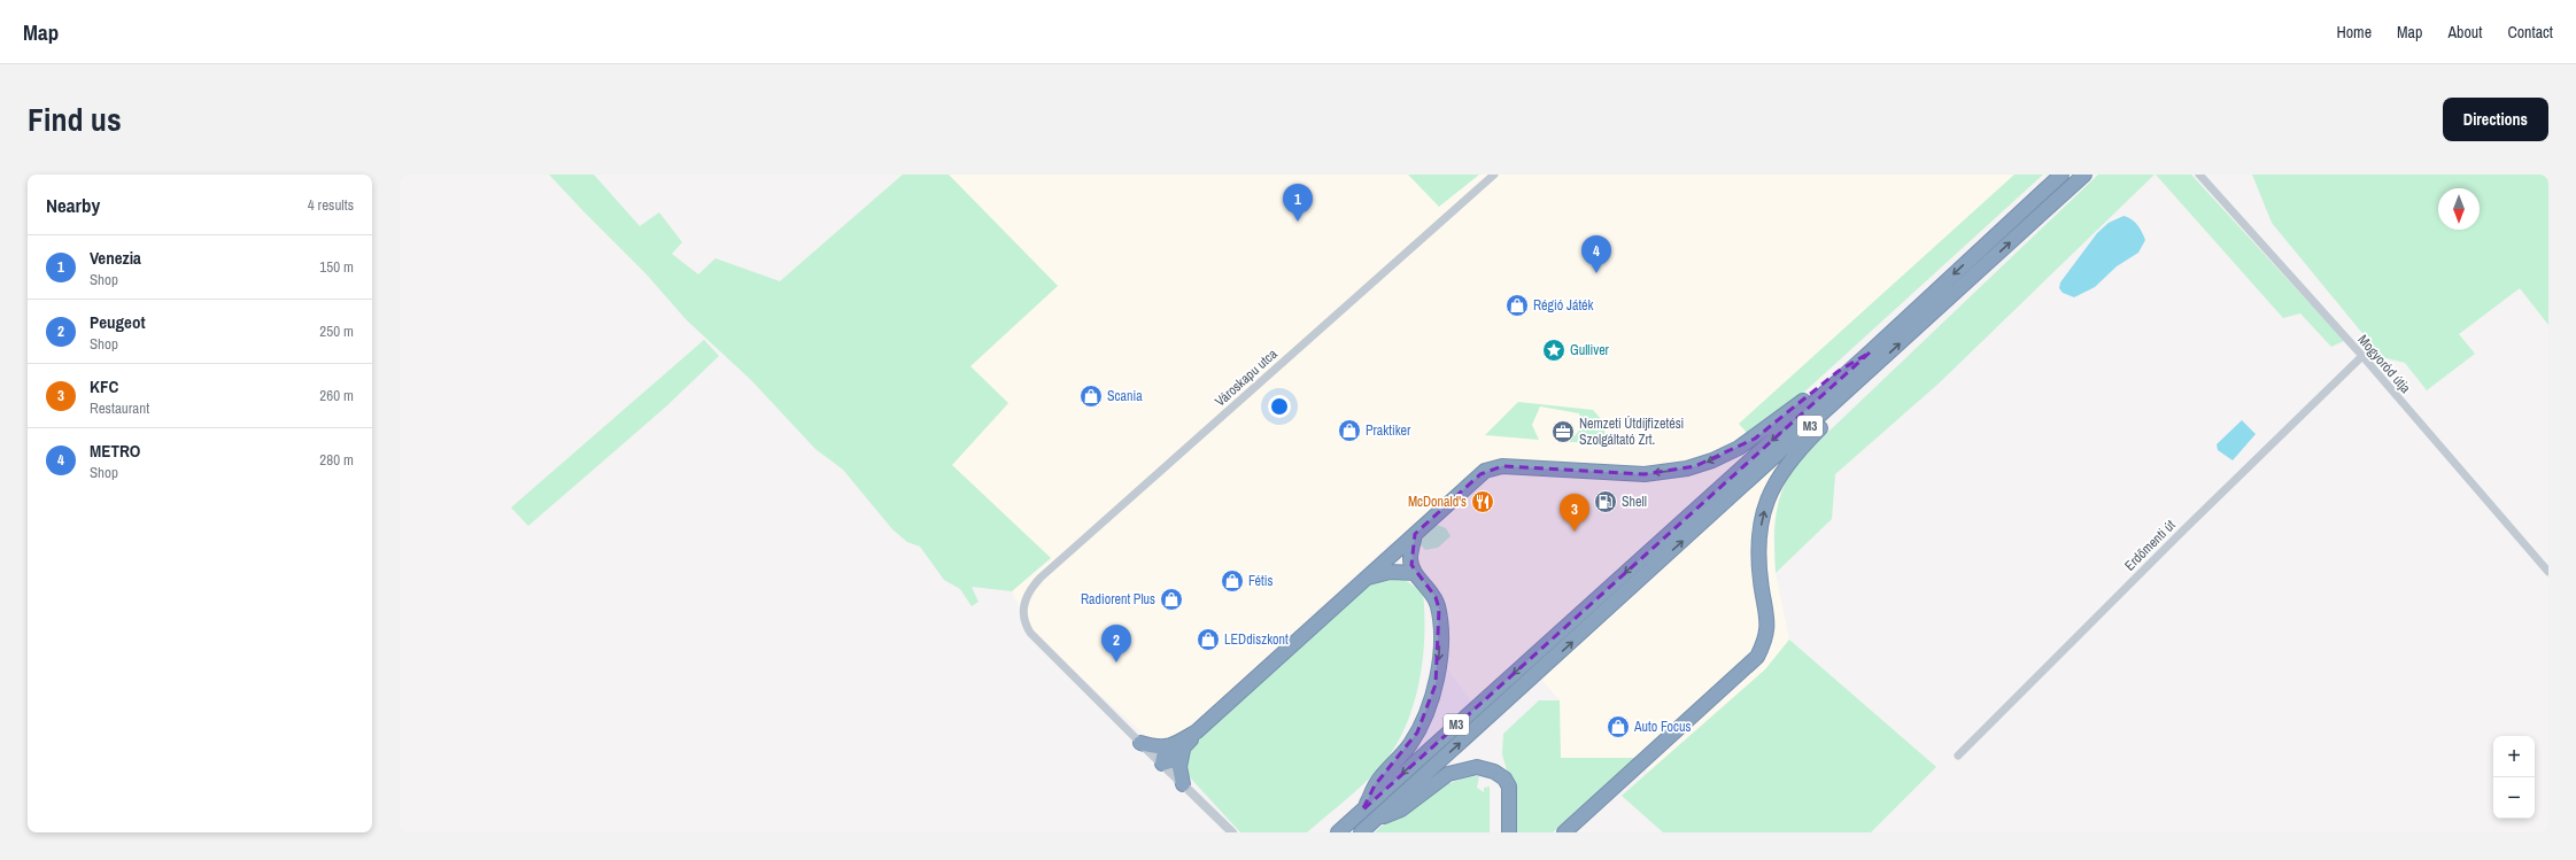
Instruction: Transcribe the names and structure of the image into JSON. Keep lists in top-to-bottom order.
{
  "streets": {
    "highway": ["M3"],
    "street": ["Mogyoród útja", "Városkapu utca", "Erdőmenti út"]
  },
  "crossings": [
    ["Mogyoród útja", "Erdőmenti út"]
  ],
  "places": {
    "shop": [
      "Régió Játék",
      "Scania",
      "Praktiker",
      "Fétis",
      "Radiorent Plus",
      "LEDdiszkont",
      "Auto Focus"
    ],
    "place": ["Gulliver"],
    "office": ["Nemzeti Útdíjfizetési Szolgáltató Zrt."],
    "restaurant": ["McDonald's"],
    "fuel station": ["Shell"]
  },
  "north": "bottom",
  "page": {
    "header": "Map",
    "nav": [
      "Home",
      "Map",
      "About",
      "Contact"
    ],
    "title": "Find us",
    "buttons": "Directions",
    "heading": ["Nearby", "4 results"],
    "pins": [
      "1",
      "4",
      "3",
      "2"
    ],
    "list": [
      {
        "mark": "1",
        "name": "Venezia",
        "note": "Shop",
        "value": "150 m"
      },
      {
        "mark": "2",
        "name": "Peugeot",
        "note": "Shop",
        "value": "250 m"
      },
      {
        "mark": "3",
        "name": "KFC",
        "note": "Restaurant",
        "value": "260 m"
      },
      {
        "mark": "4",
        "name": "METRO",
        "note": "Shop",
        "value": "280 m"
      }
    ],
    "map_buttons": ["+", "−"]
  }
}
